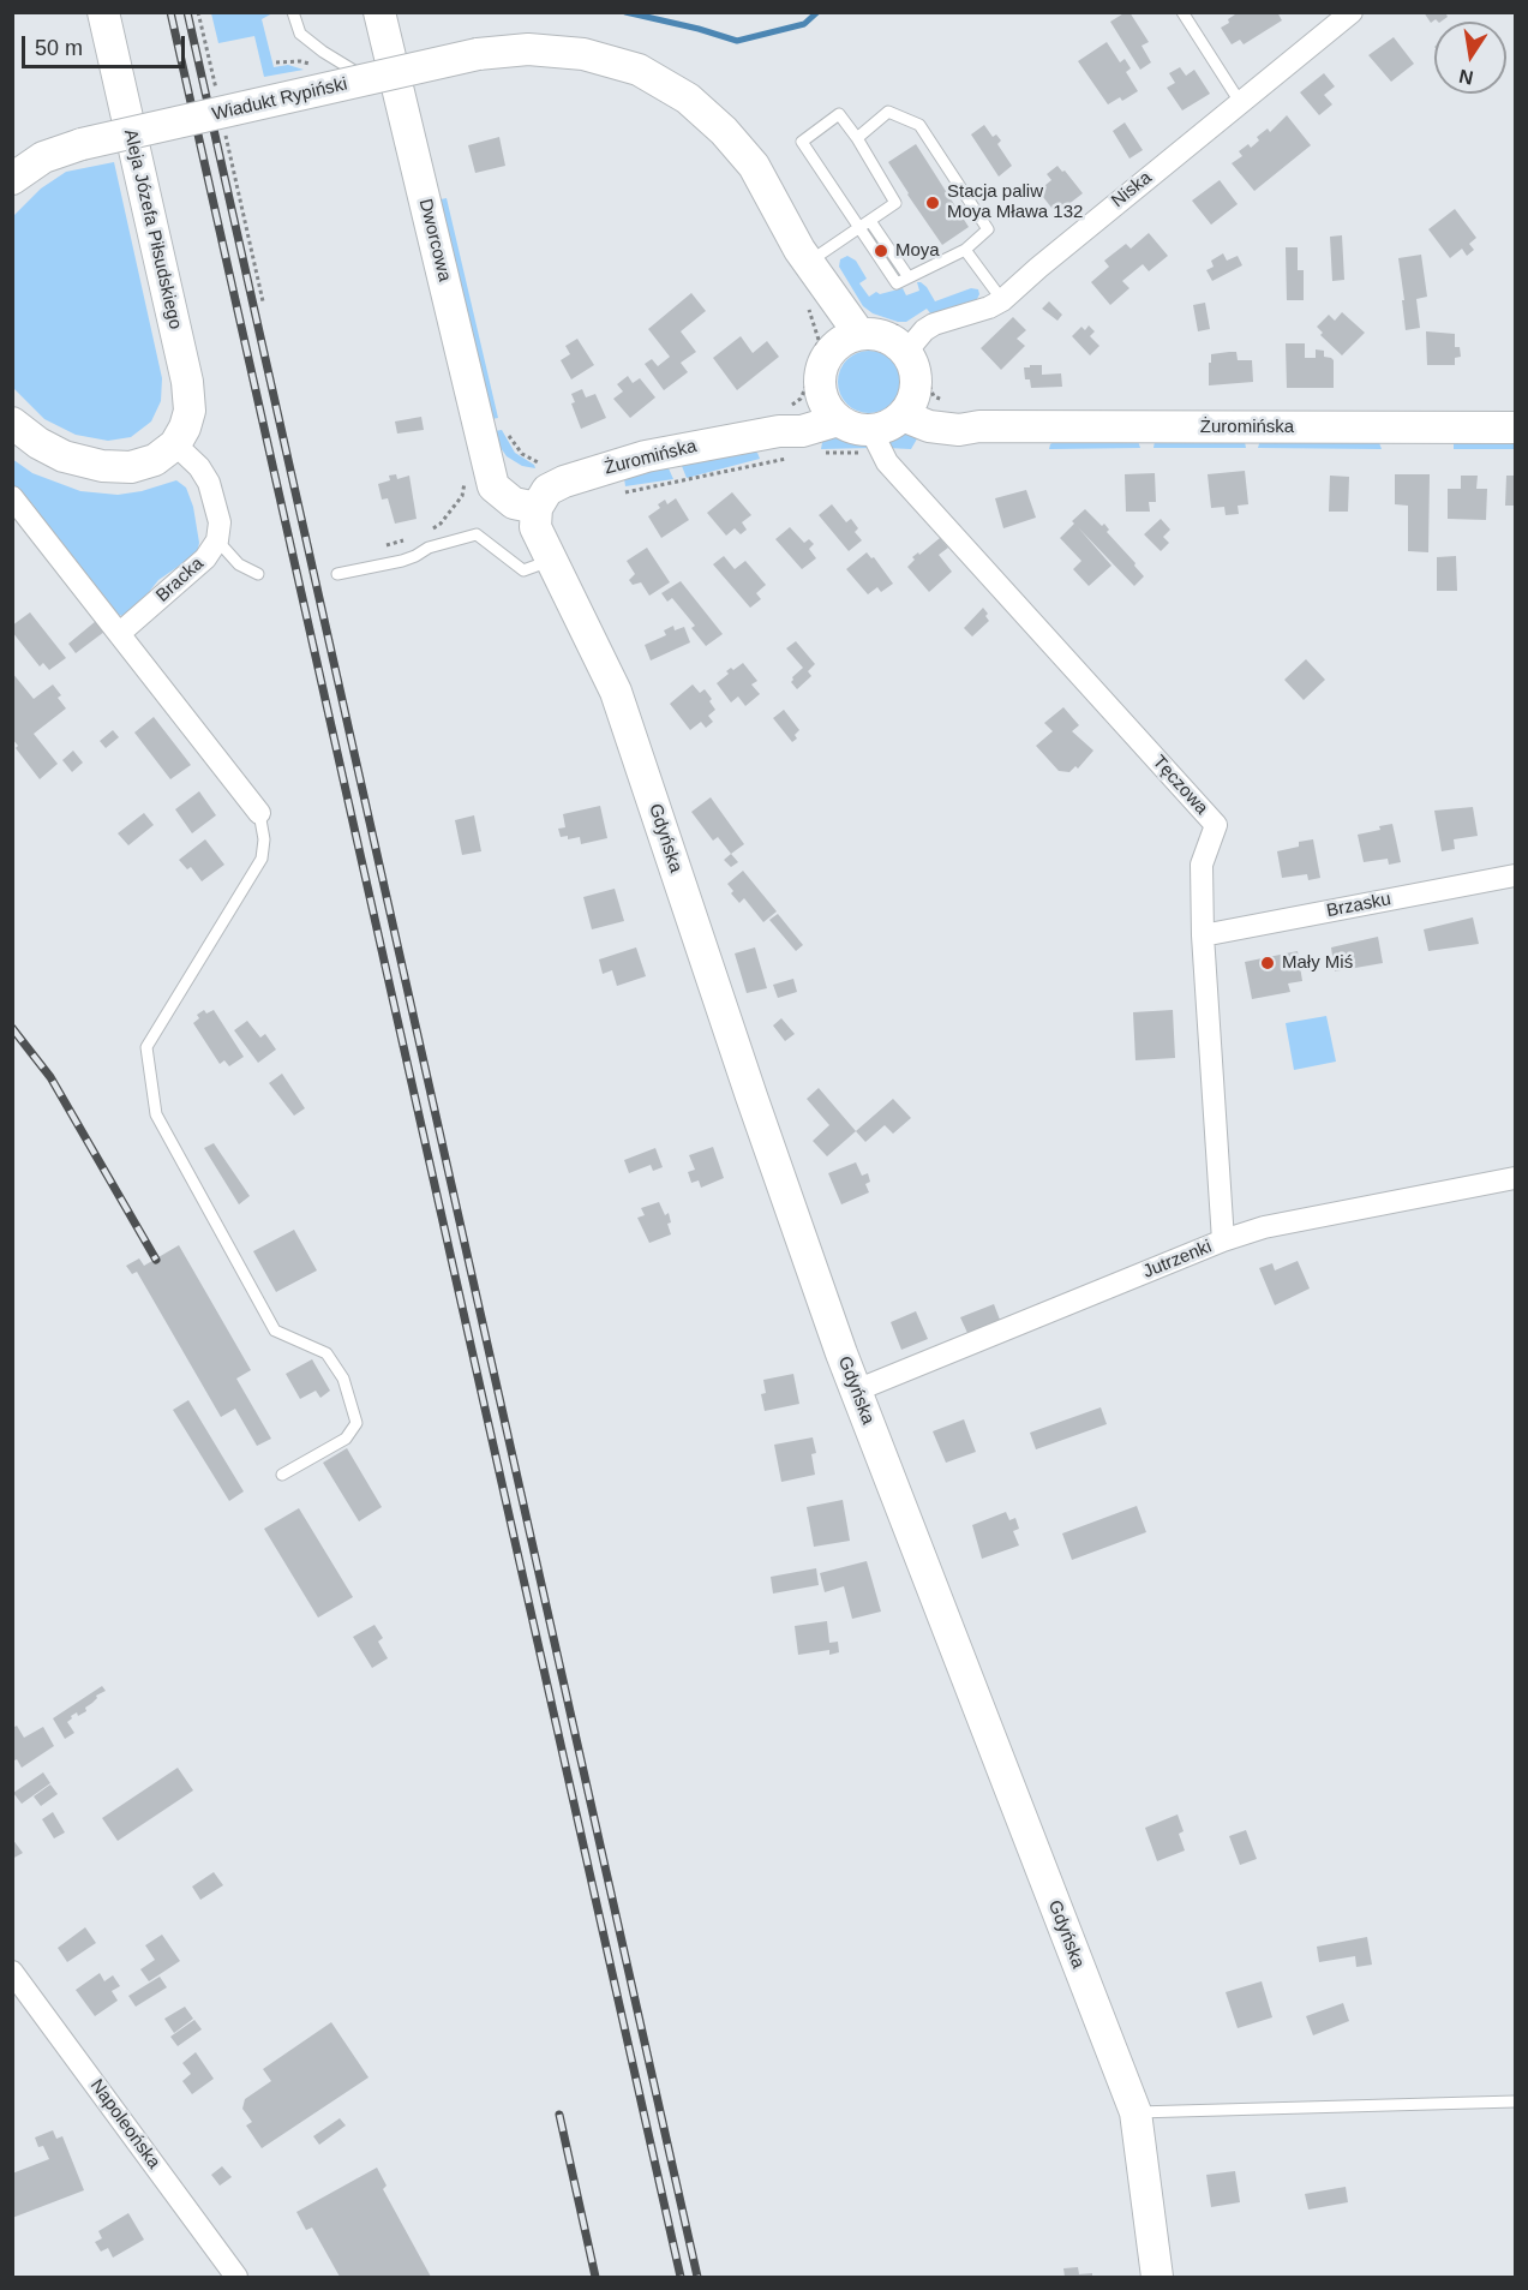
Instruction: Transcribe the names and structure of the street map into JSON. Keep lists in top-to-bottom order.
{
  "streets": {
    "main road": [
      "Wiadukt Rypiński",
      "Aleja Józefa Piłsudskiego",
      "Dworcowa",
      "Żuromińska",
      "Gdyńska"
    ],
    "street": [
      "Niska",
      "Bracka",
      "Tęczowa",
      "Brzasku",
      "Jutrzenki",
      "Napoleońska"
    ]
  },
  "crossings": [
    ["Wiadukt Rypiński", "Niska"],
    ["Wiadukt Rypiński", "Żuromińska"],
    ["Wiadukt Rypiński", "Tęczowa"],
    ["Niska", "Żuromińska"],
    ["Niska", "Tęczowa"],
    ["Aleja Józefa Piłsudskiego", "Bracka"],
    ["Dworcowa", "Żuromińska"],
    ["Dworcowa", "Gdyńska"],
    ["Żuromińska", "Tęczowa"],
    ["Żuromińska", "Gdyńska"],
    ["Tęczowa", "Brzasku"],
    ["Tęczowa", "Jutrzenki"],
    ["Gdyńska", "Jutrzenki"]
  ],
  "places": ["Stacja paliw Moya Mława 132", "Moya", "Mały Miś"],
  "scale_bar": "50 m",
  "north": "bottom"
}
